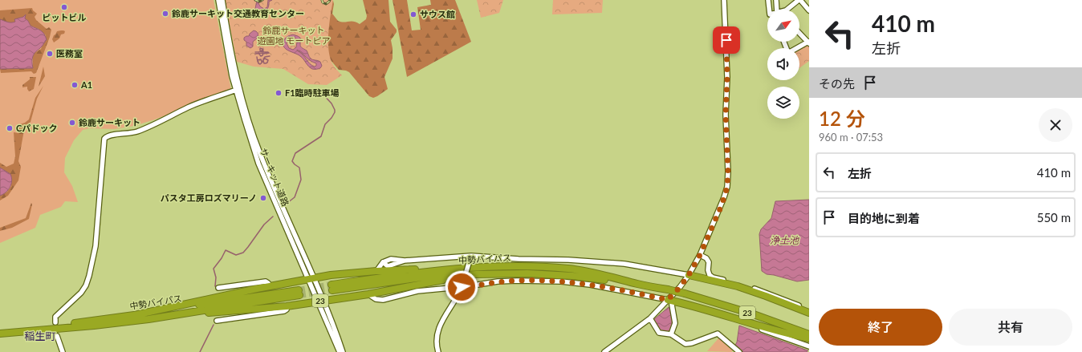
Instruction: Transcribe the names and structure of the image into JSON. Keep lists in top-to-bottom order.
{
  "streets": {
    "highway": ["中勢バイパス", "23"],
    "street": ["サーキット道路"]
  },
  "crossings": [
    ["サーキット道路", "23"],
    ["中勢バイパス", "23"]
  ],
  "districts": ["稲生町"],
  "water": ["浄土池"],
  "parks": ["鈴鹿サーキット 遊園地 モートピア"],
  "places": [
    "ピットビル",
    "鈴鹿サーキット交通教育センター",
    "サウス館",
    "医務室",
    "A1",
    "F1臨時駐車場",
    "鈴鹿サーキット",
    "Cパドック",
    "パスタ工房ロズマリーノ"
  ],
  "north": "top right",
  "page": {
    "turn": ["410 m", "左折"],
    "then": "その先",
    "heading": ["12 分", "960 m · 07:53"],
    "list": [
      {
        "name": "左折",
        "value": "410 m"
      },
      {
        "name": "目的地に到着",
        "value": "550 m"
      }
    ],
    "buttons": ["終了", "共有"]
  }
}
